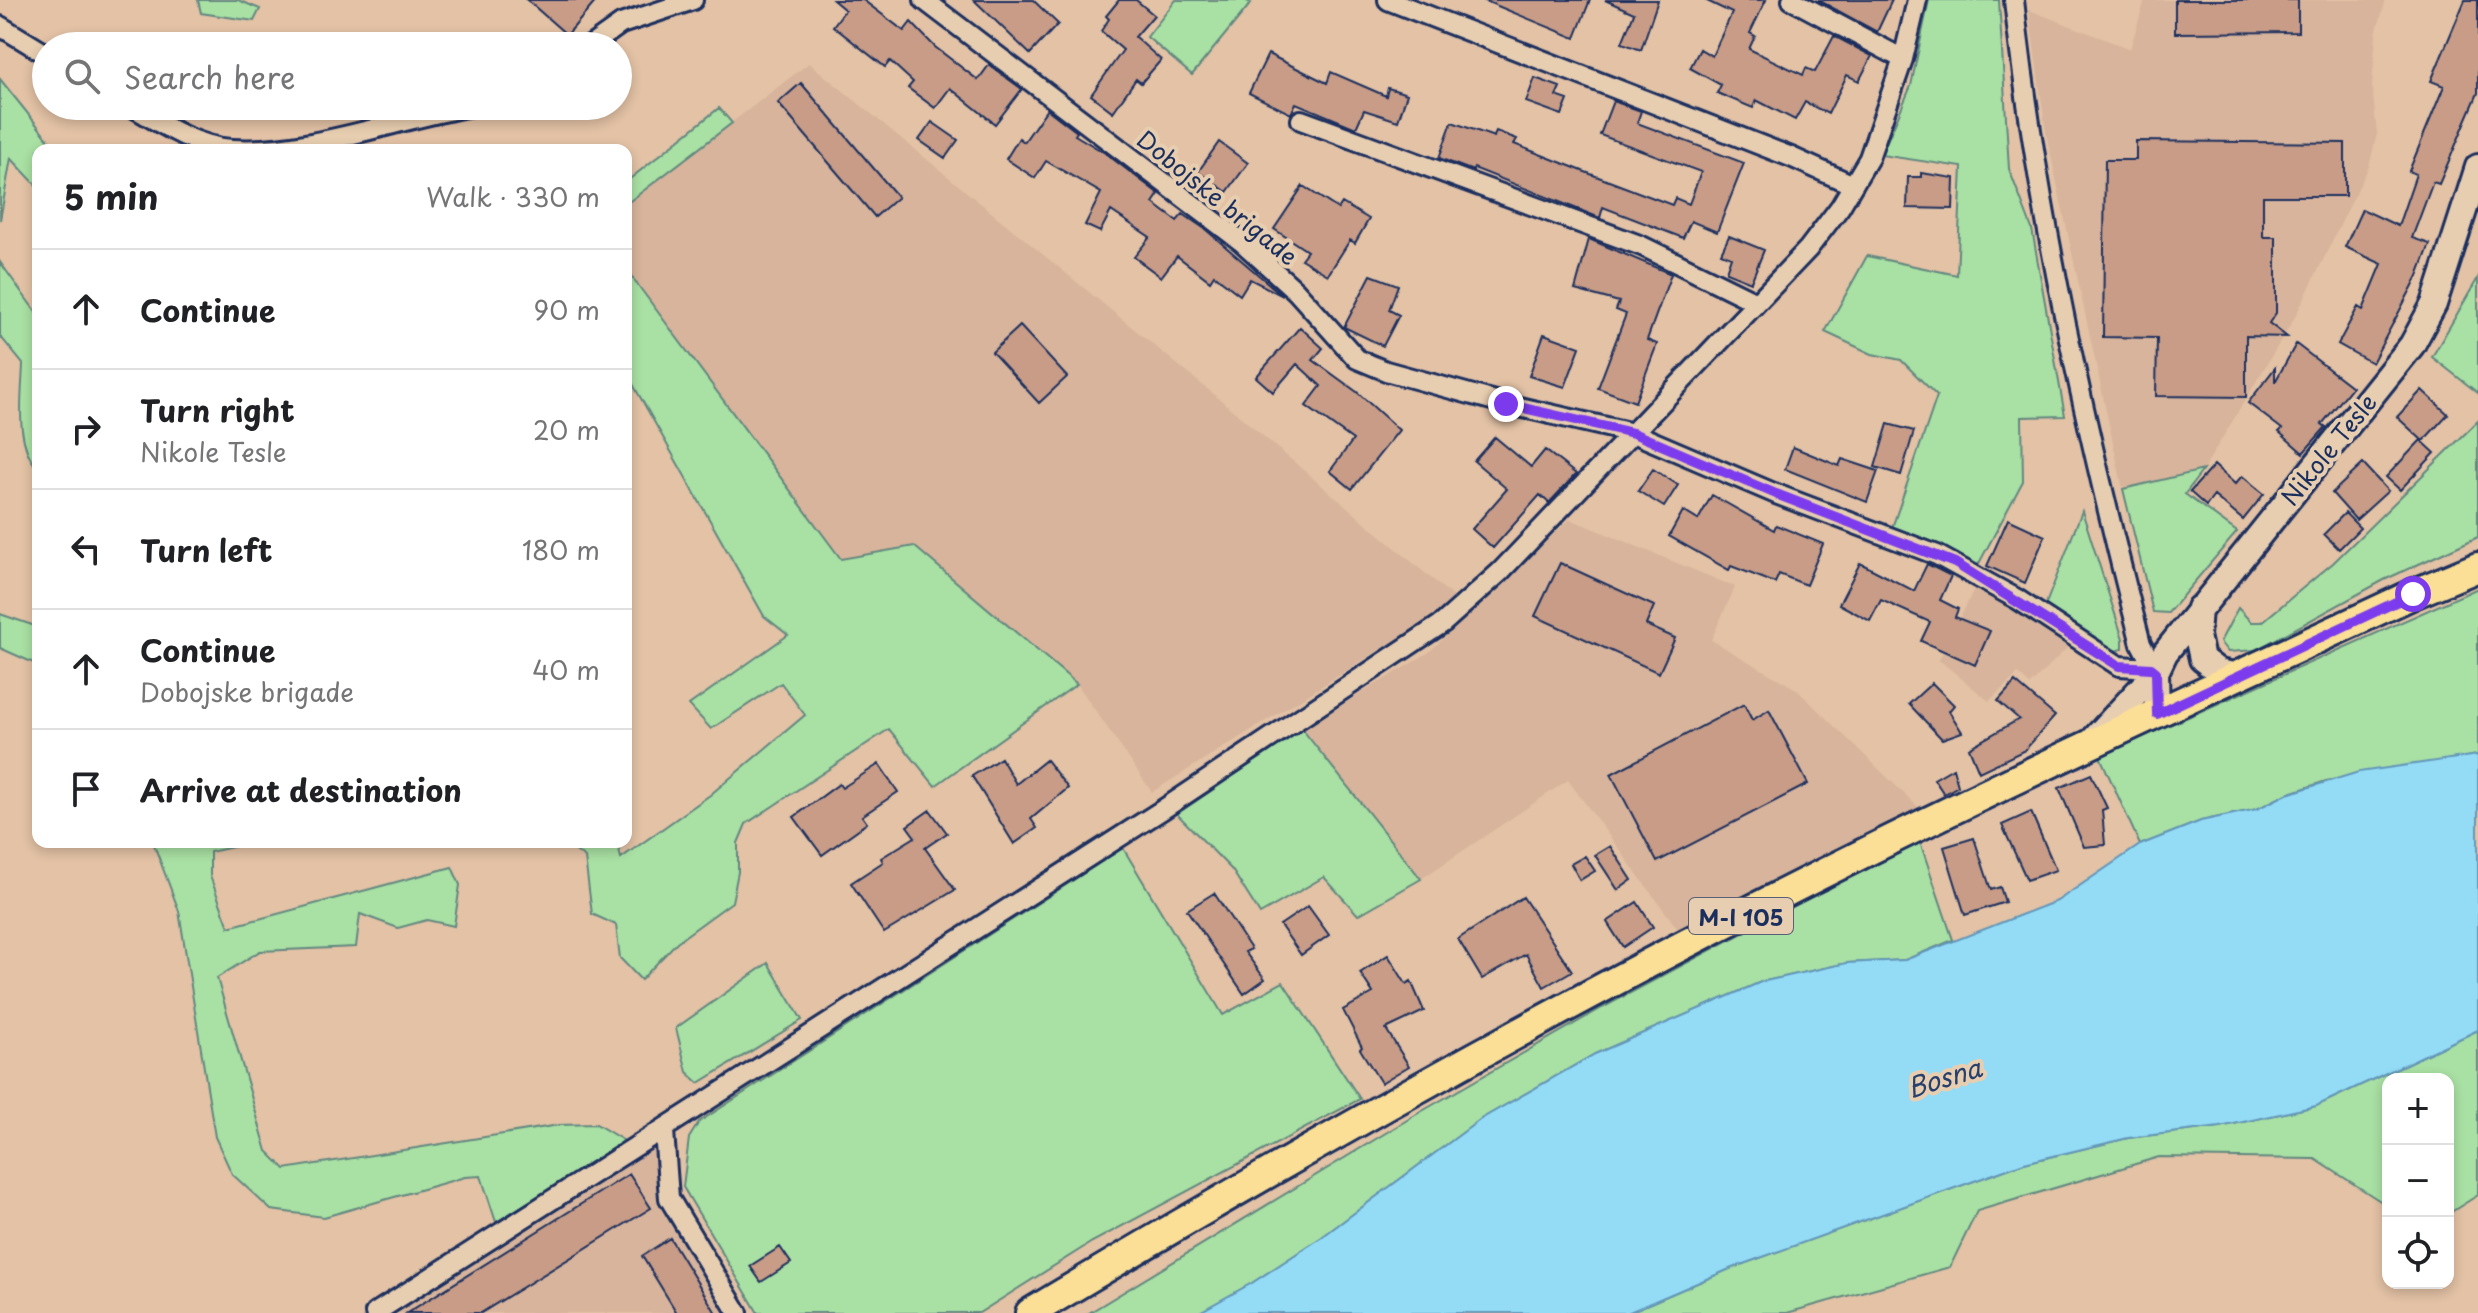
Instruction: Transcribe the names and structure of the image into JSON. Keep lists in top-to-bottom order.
{
  "streets": {
    "main road": ["M-I 105"],
    "street": ["Dobojske brigade", "Nikole Tesle"]
  },
  "crossings": [
    ["Dobojske brigade", "Nikole Tesle"],
    ["Nikole Tesle", "M-I 105"]
  ],
  "water": ["Bosna"],
  "page": {
    "search": "Search here",
    "heading": ["5 min", "Walk · 330 m"],
    "list": [
      ["Continue", "90 m"],
      ["Turn right", "Nikole Tesle", "20 m"],
      ["Turn left", "180 m"],
      ["Continue", "Dobojske brigade", "40 m"],
      "Arrive at destination"
    ],
    "map_buttons": ["+", "−"]
  }
}
